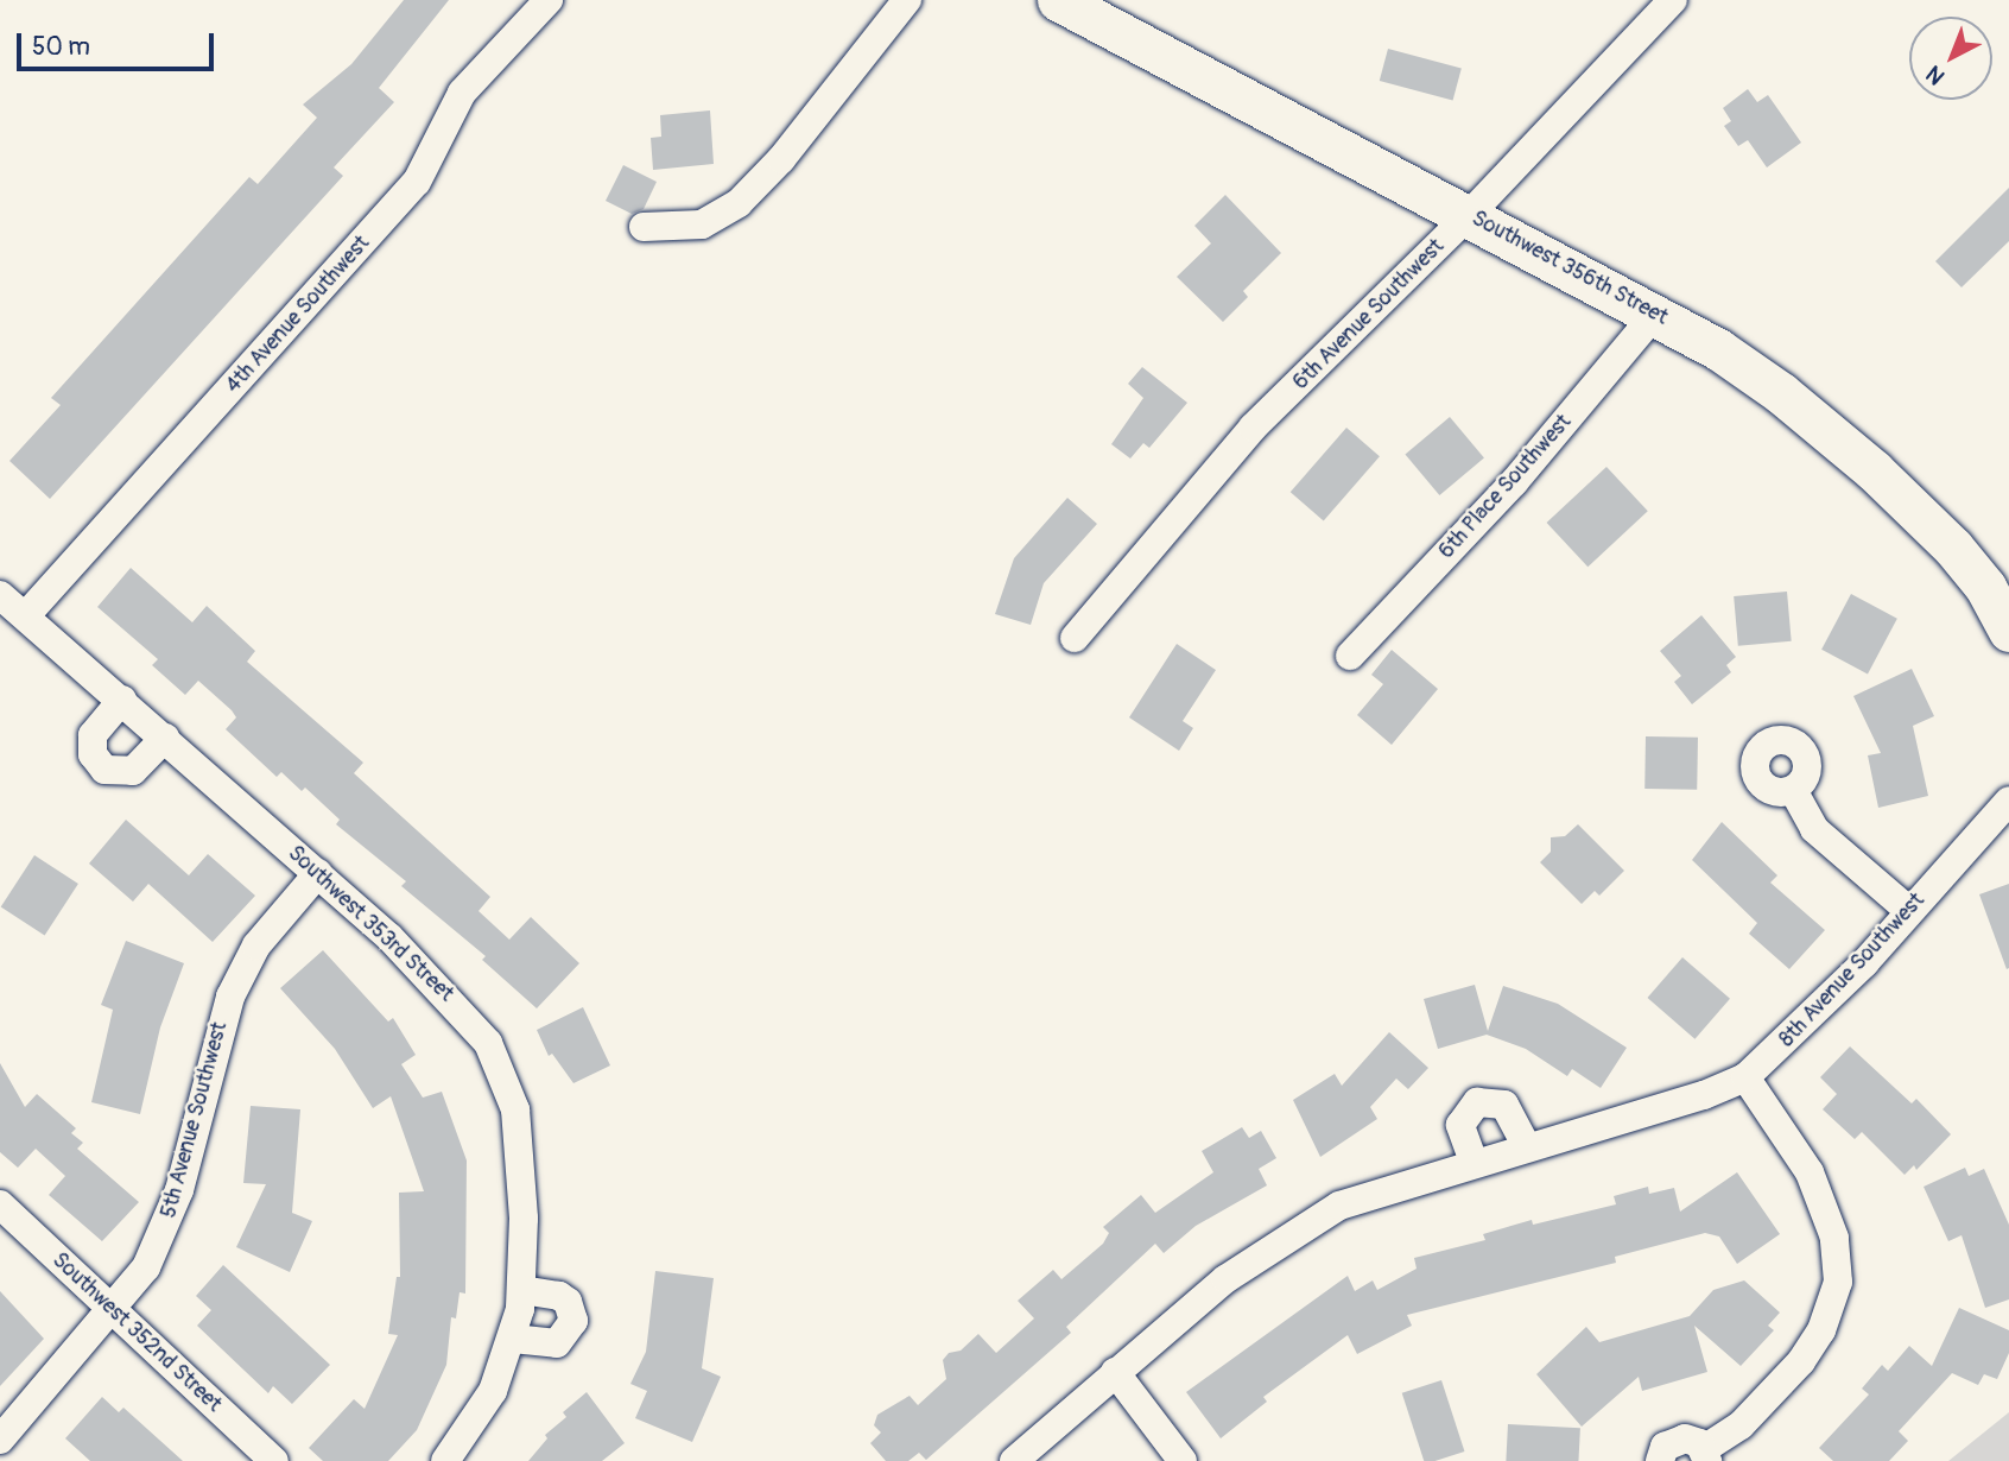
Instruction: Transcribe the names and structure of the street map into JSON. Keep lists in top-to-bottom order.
{
  "streets": {
    "main road": ["Southwest 356th Street"],
    "street": [
      "4th Avenue Southwest",
      "6th Avenue Southwest",
      "6th Place Southwest",
      "Southwest 353rd Street",
      "8th Avenue Southwest",
      "5th Avenue Southwest",
      "Southwest 352nd Street"
    ]
  },
  "crossings": [
    ["Southwest 356th Street", "6th Avenue Southwest"],
    ["Southwest 356th Street", "6th Place Southwest"],
    ["4th Avenue Southwest", "Southwest 353rd Street"],
    ["Southwest 353rd Street", "5th Avenue Southwest"],
    ["5th Avenue Southwest", "Southwest 352nd Street"]
  ],
  "scale_bar": "50 m",
  "north": "bottom left"
}
